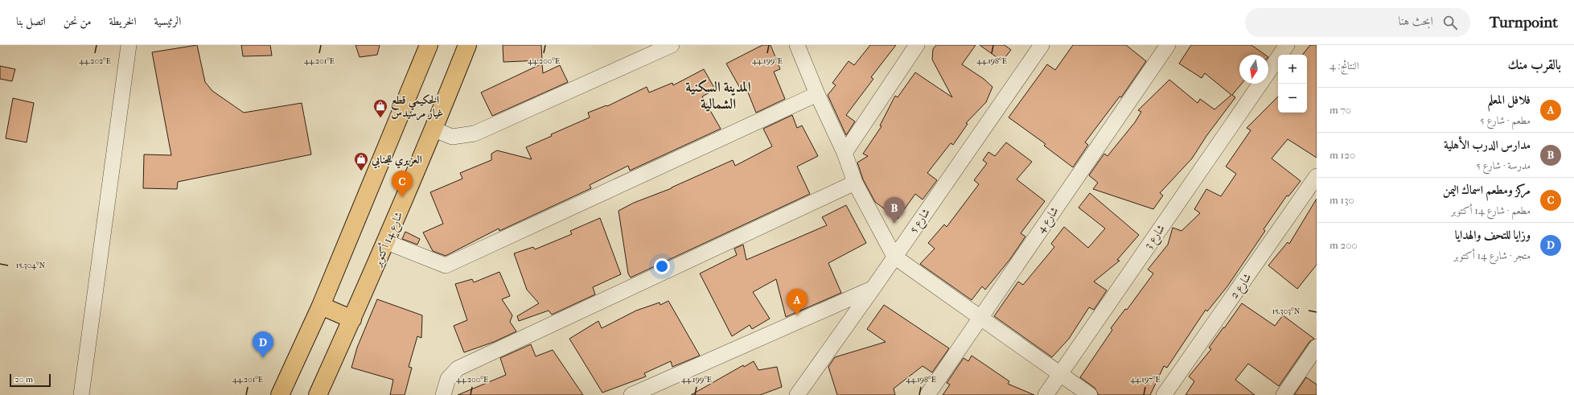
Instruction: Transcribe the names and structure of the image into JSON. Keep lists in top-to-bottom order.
{
  "streets": {
    "main road": ["شارع 14 أكتوبر"],
    "street": [
      "شارع 4",
      "شارع 5",
      "شارع 3",
      "شارع 2"
    ]
  },
  "districts": ["المدينة السكنية الشمالية"],
  "places": {
    "shop": ["الحكيمي قطع غيار مرسيدس", "العزيري للجنابي"]
  },
  "scale_bar": "20 m",
  "north": "bottom",
  "page": {
    "header": "Turnpoint",
    "search": "ابحث هنا",
    "nav": [
      "الرئيسية",
      "الخريطة",
      "من نحن",
      "اتصل بنا"
    ],
    "heading": ["بالقرب منك", "النتائج: 4"],
    "map_buttons": ["+", "−"],
    "list": [
      {
        "mark": "A",
        "name": "فلافل المعلم",
        "note": "مطعم · شارع 5",
        "value": "70 m"
      },
      {
        "mark": "B",
        "name": "مدارس الدرب الأهلية",
        "note": "مدرسة · شارع 5",
        "value": "120 m"
      },
      {
        "mark": "C",
        "name": "مركز ومطعم اسماك اليمن",
        "note": "مطعم · شارع 14 أكتوبر",
        "value": "130 m"
      },
      {
        "mark": "D",
        "name": "وزايا للتحف والهدايا",
        "note": "متجر · شارع 14 أكتوبر",
        "value": "200 m"
      }
    ],
    "pins": [
      "C",
      "B",
      "A",
      "D"
    ],
    "scale": "20 m"
  },
  "coordinates": [
    "44.202°E",
    "44.201°E",
    "44.200°E",
    "44.199°E",
    "44.198°E",
    "15.304°N",
    "15.303°N",
    "44.197°E"
  ]
}
